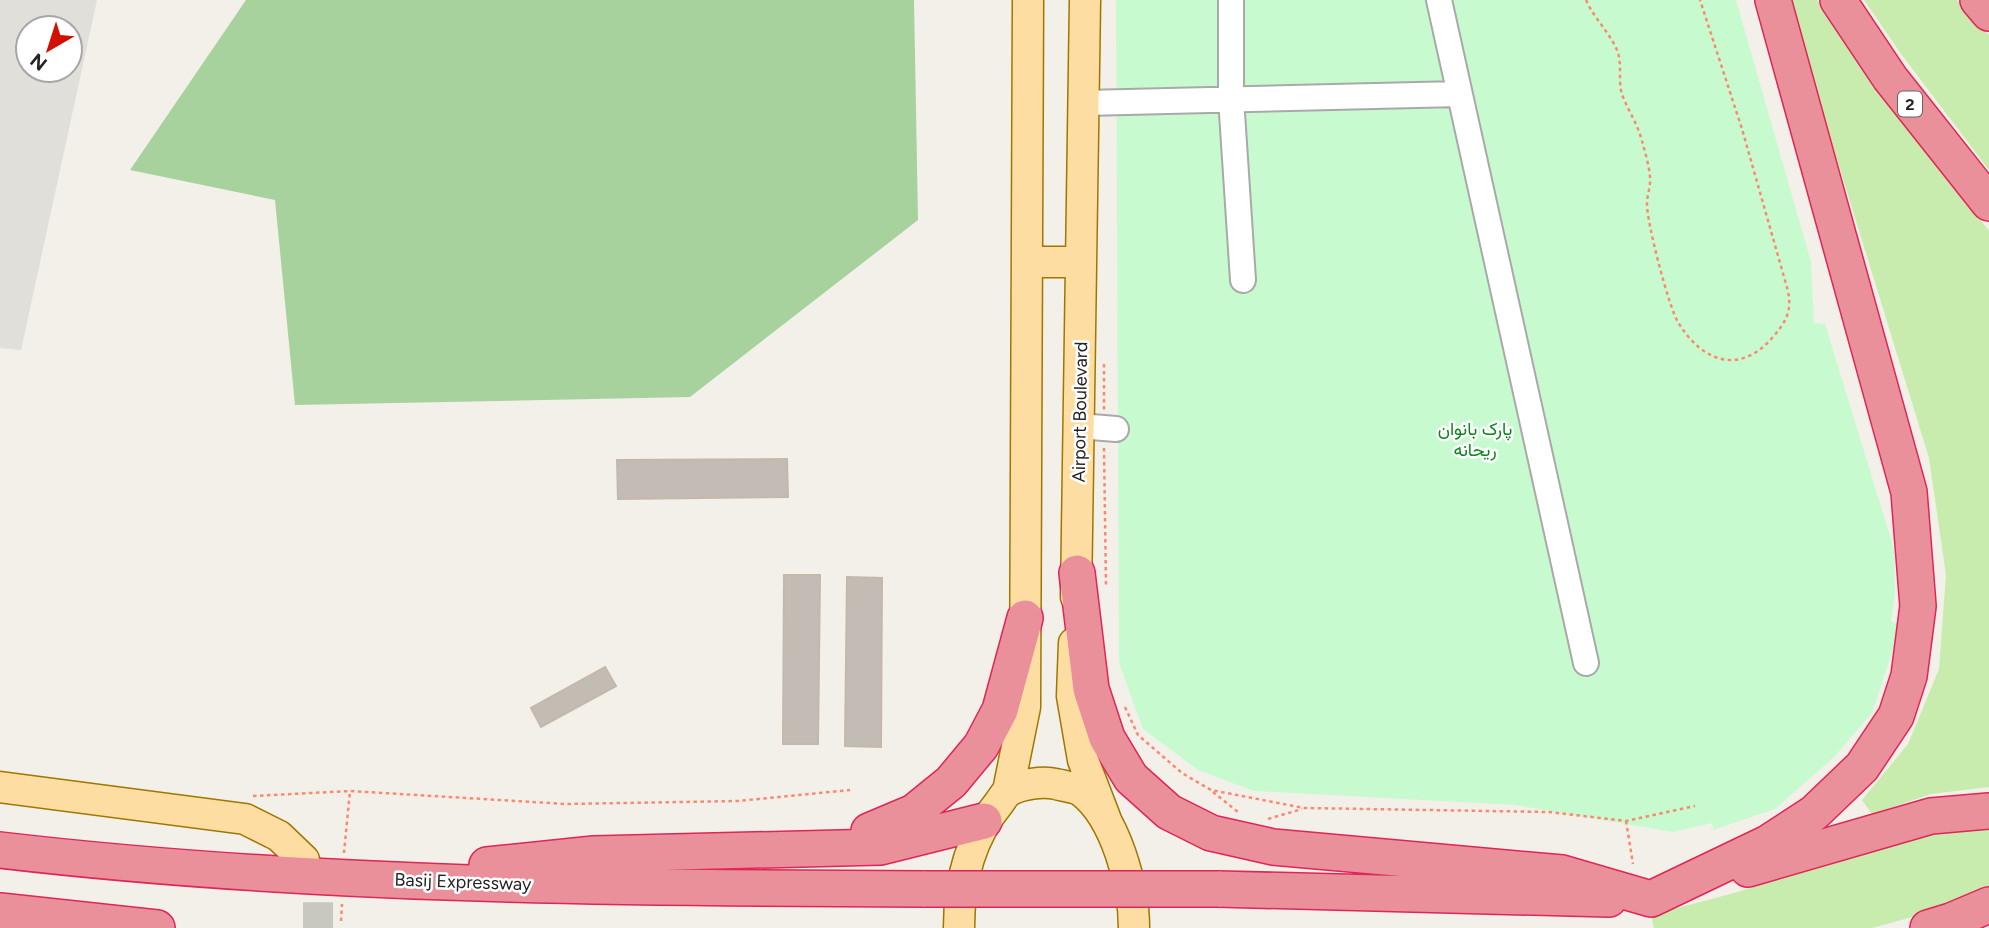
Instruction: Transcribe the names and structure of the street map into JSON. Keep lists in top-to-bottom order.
{
  "streets": {
    "highway": ["2", "Basij Expressway"],
    "main road": ["Airport Boulevard"]
  },
  "parks": ["پارک بانوان ریحانه"],
  "north": "bottom left"
}
